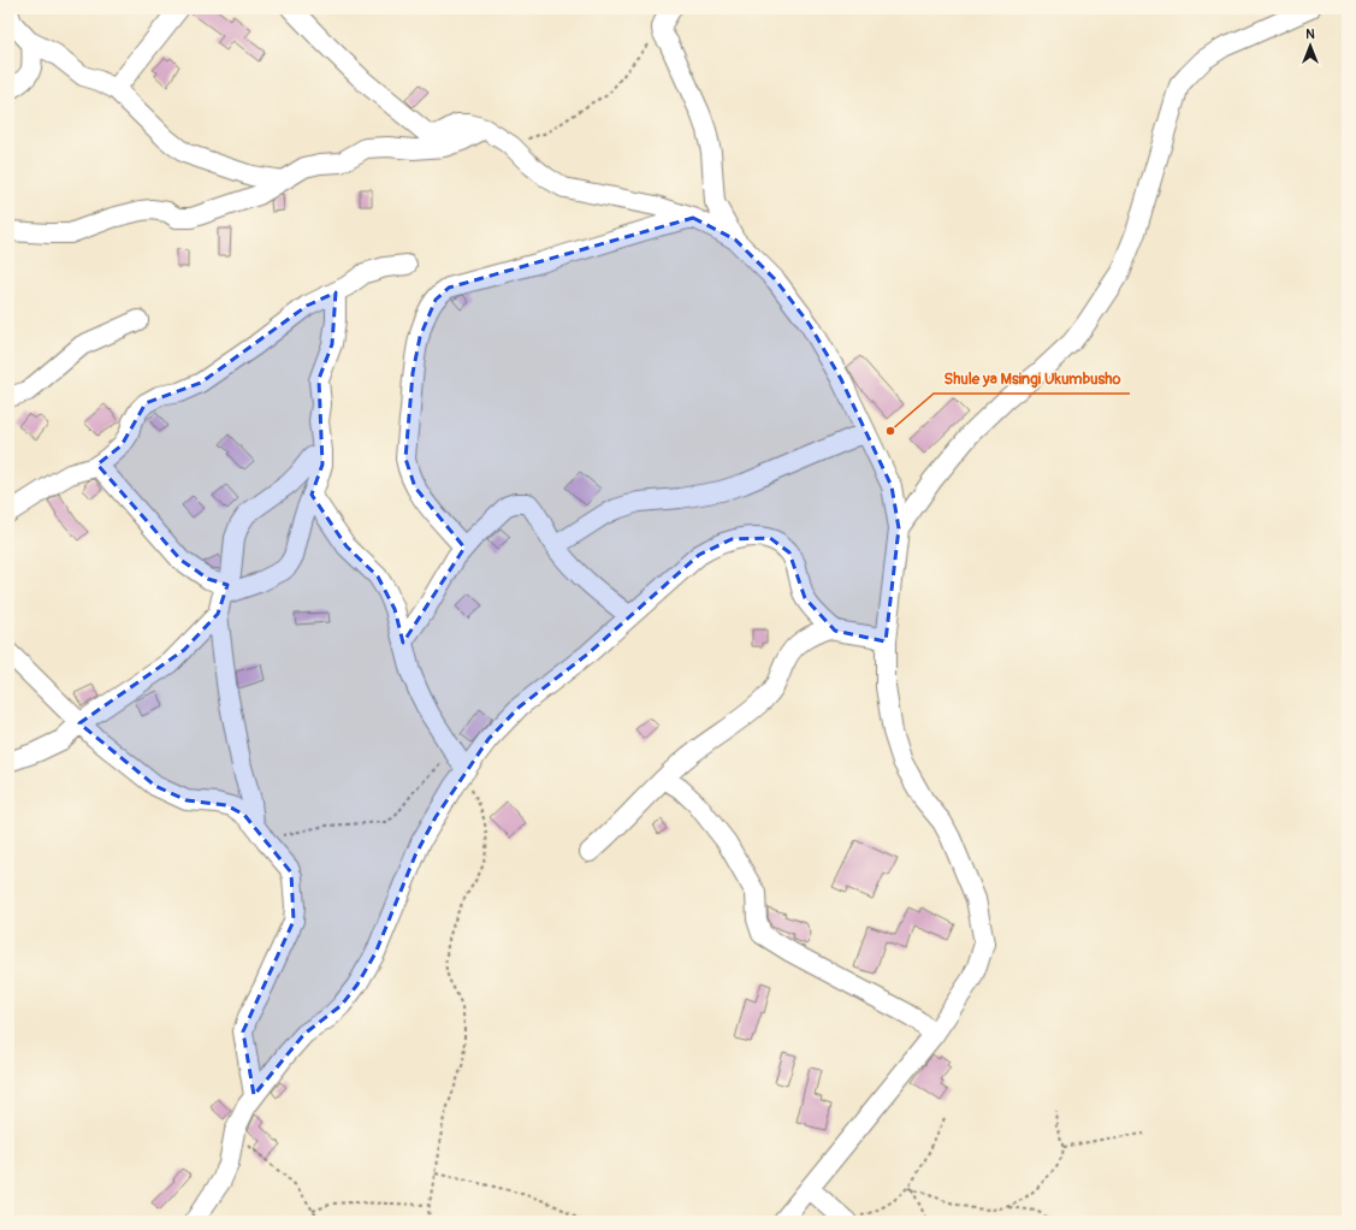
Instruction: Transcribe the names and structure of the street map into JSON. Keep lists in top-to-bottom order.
{
  "places": ["Shule ya Msingi Ukumbusho"],
  "north": "top"
}
